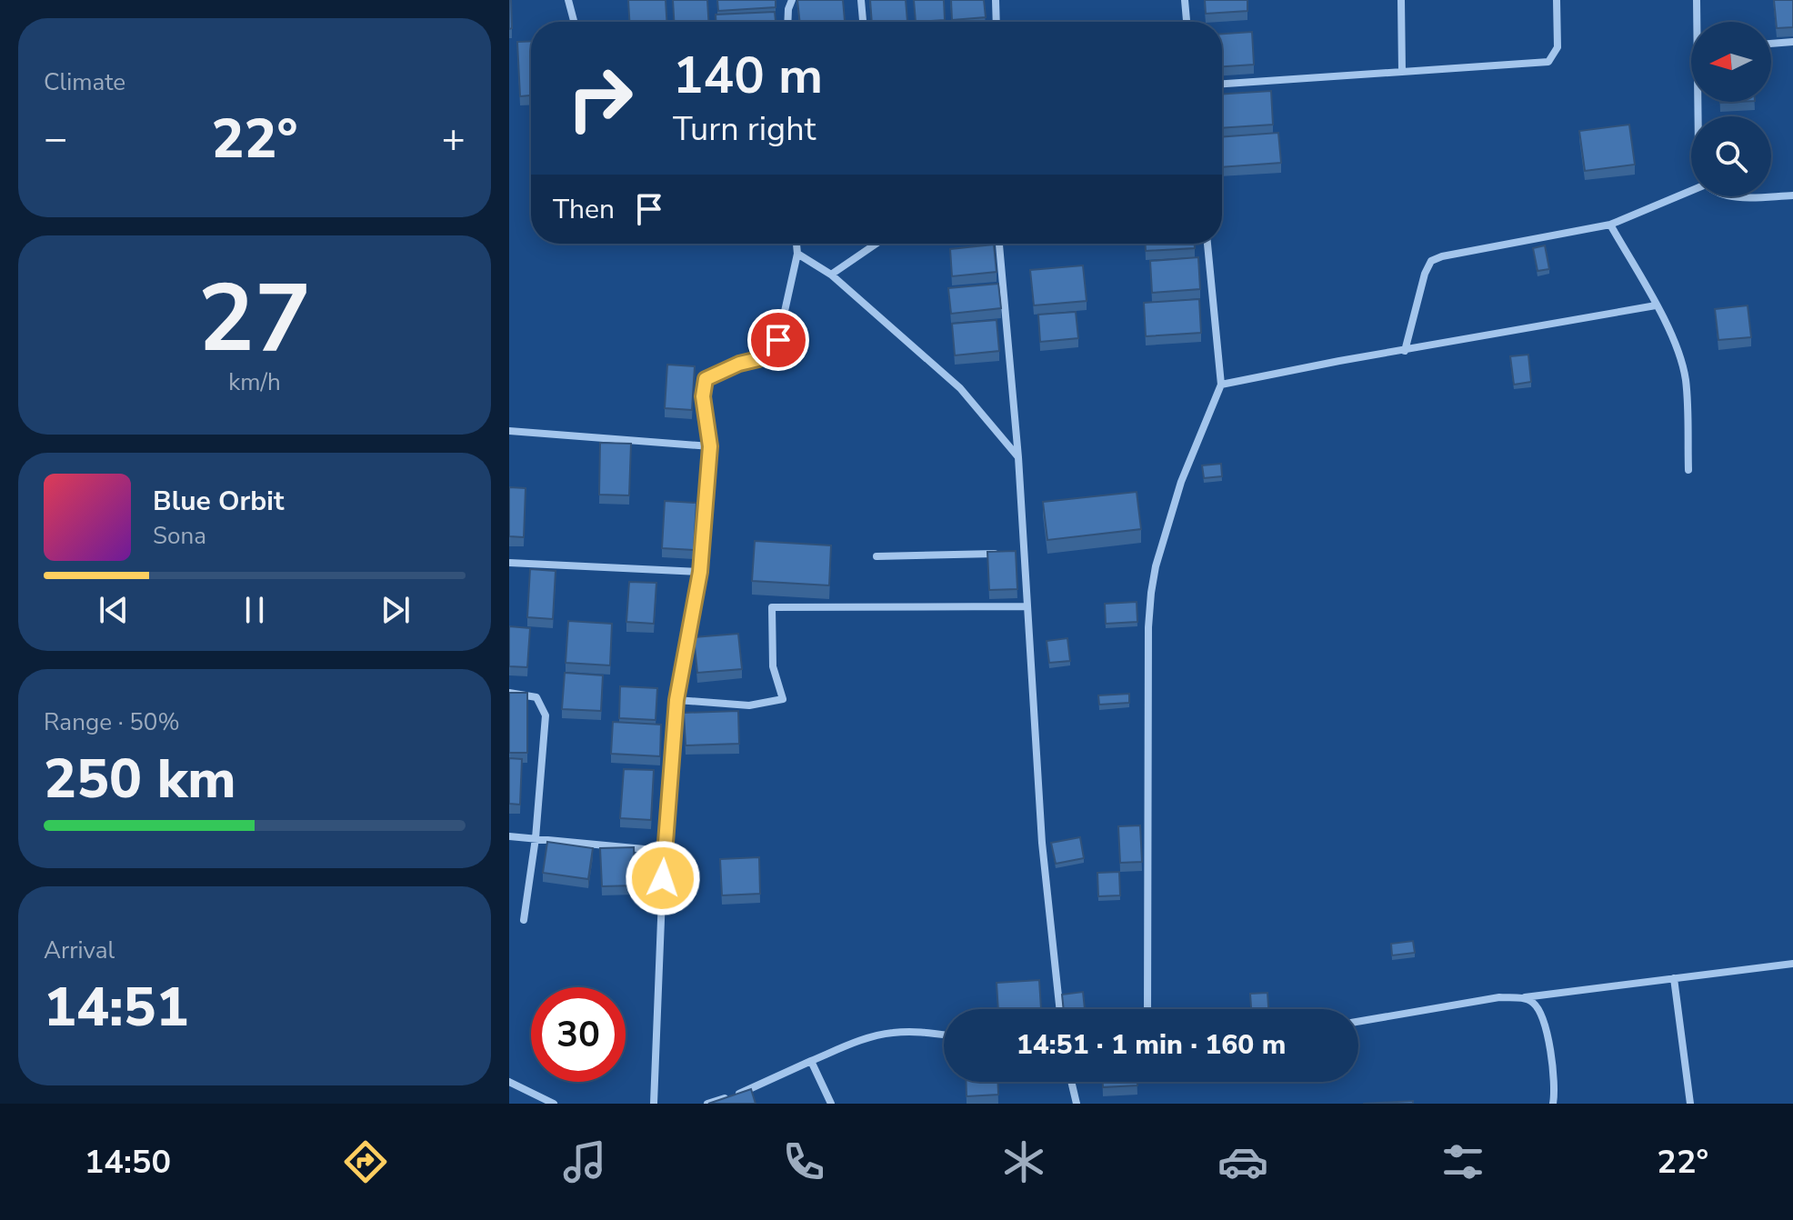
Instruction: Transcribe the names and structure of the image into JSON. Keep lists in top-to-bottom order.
{
  "north": "left",
  "page": {
    "tile": [
      "Climate",
      ["27", "km/h"],
      ["Range · 50%", "250 km"],
      ["Arrival", "14:51"]
    ],
    "turn": ["140 m", "Turn right"],
    "heat": ["−", "22°", "+"],
    "then": "Then",
    "song": ["Blue Orbit", "Sona"],
    "limit": "30",
    "trip": "14:51 · 1 min · 160 m",
    "tabs": ["14:50", "22°"]
  }
}
